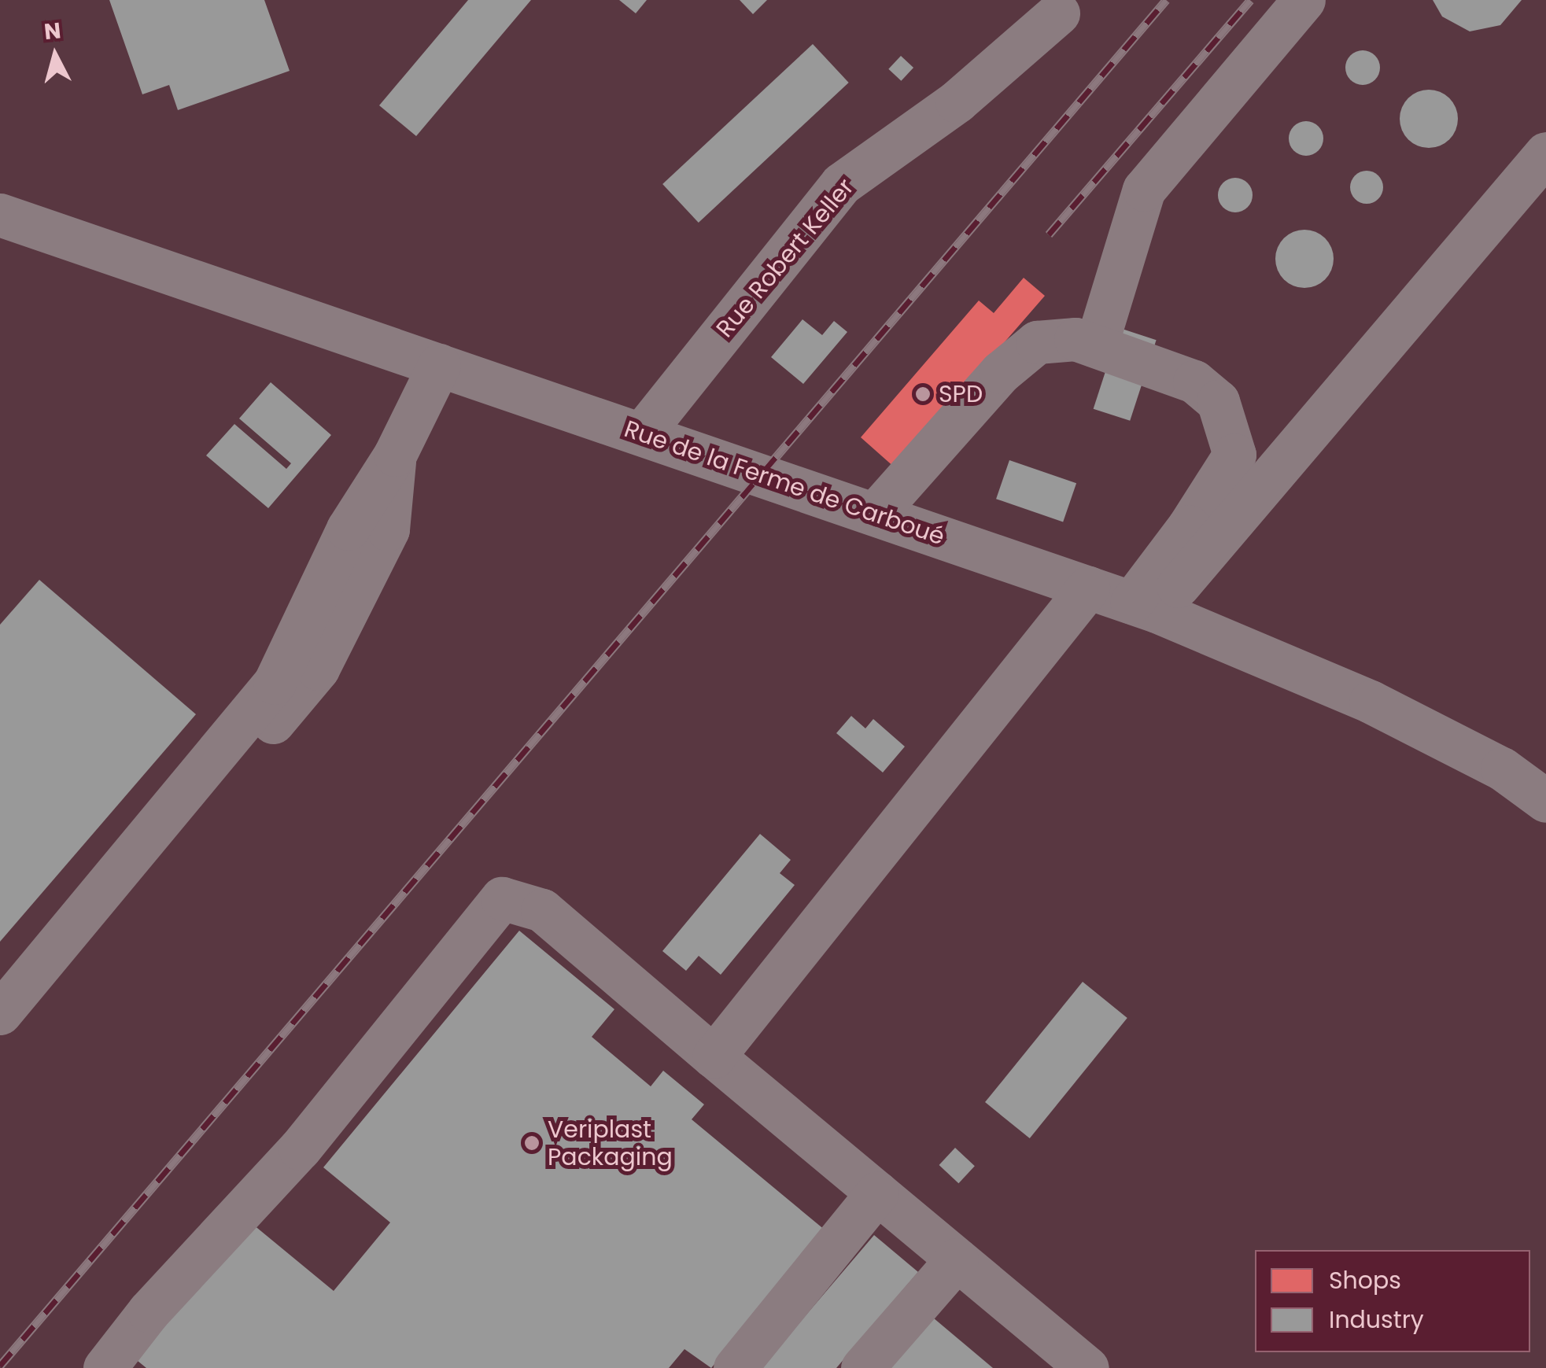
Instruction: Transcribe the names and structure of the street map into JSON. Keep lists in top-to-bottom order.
{
  "streets": {
    "street": ["Rue Robert Keller", "Rue de la Ferme de Carboué"]
  },
  "crossings": [
    ["Rue Robert Keller", "Rue de la Ferme de Carboué"]
  ],
  "places": ["SPD", "Veriplast Packaging"],
  "legend": ["Shops", "Industry"],
  "north": "top"
}
